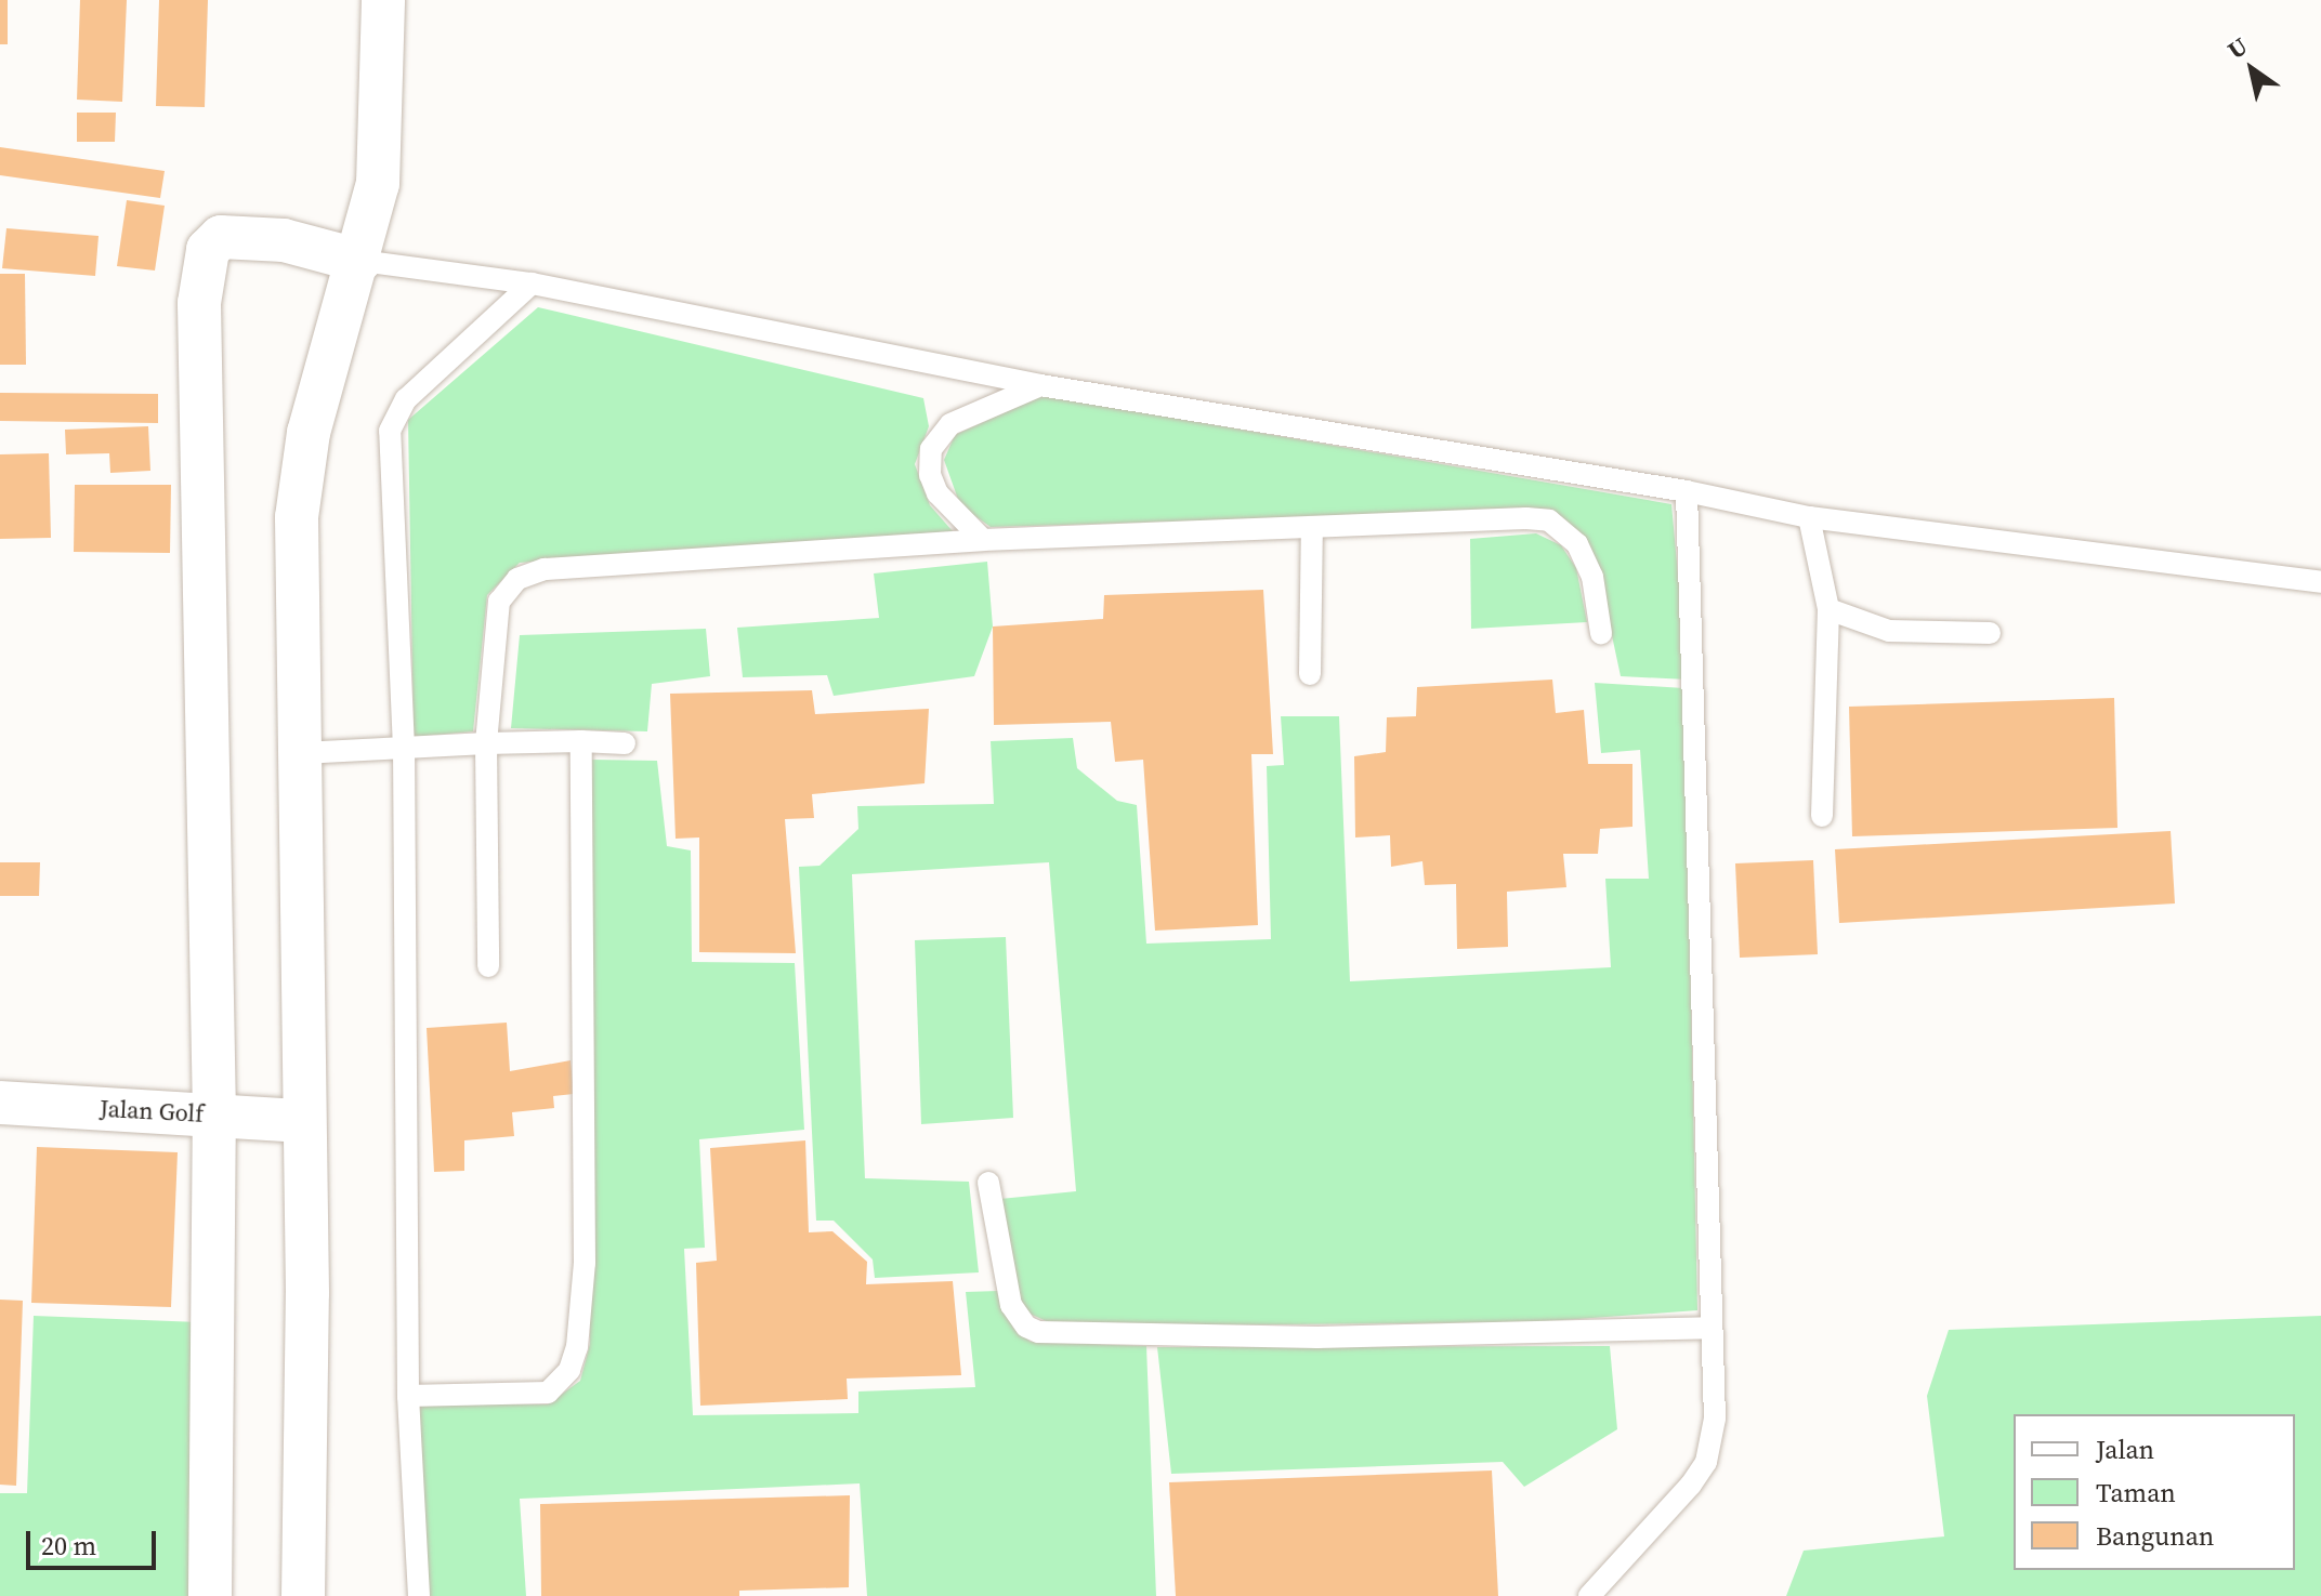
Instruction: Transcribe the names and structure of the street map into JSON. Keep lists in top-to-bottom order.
{
  "streets": {
    "street": ["Jalan Golf"]
  },
  "legend": ["Jalan", "Taman", "Bangunan"],
  "scale_bar": "20 m",
  "north": "top left"
}
